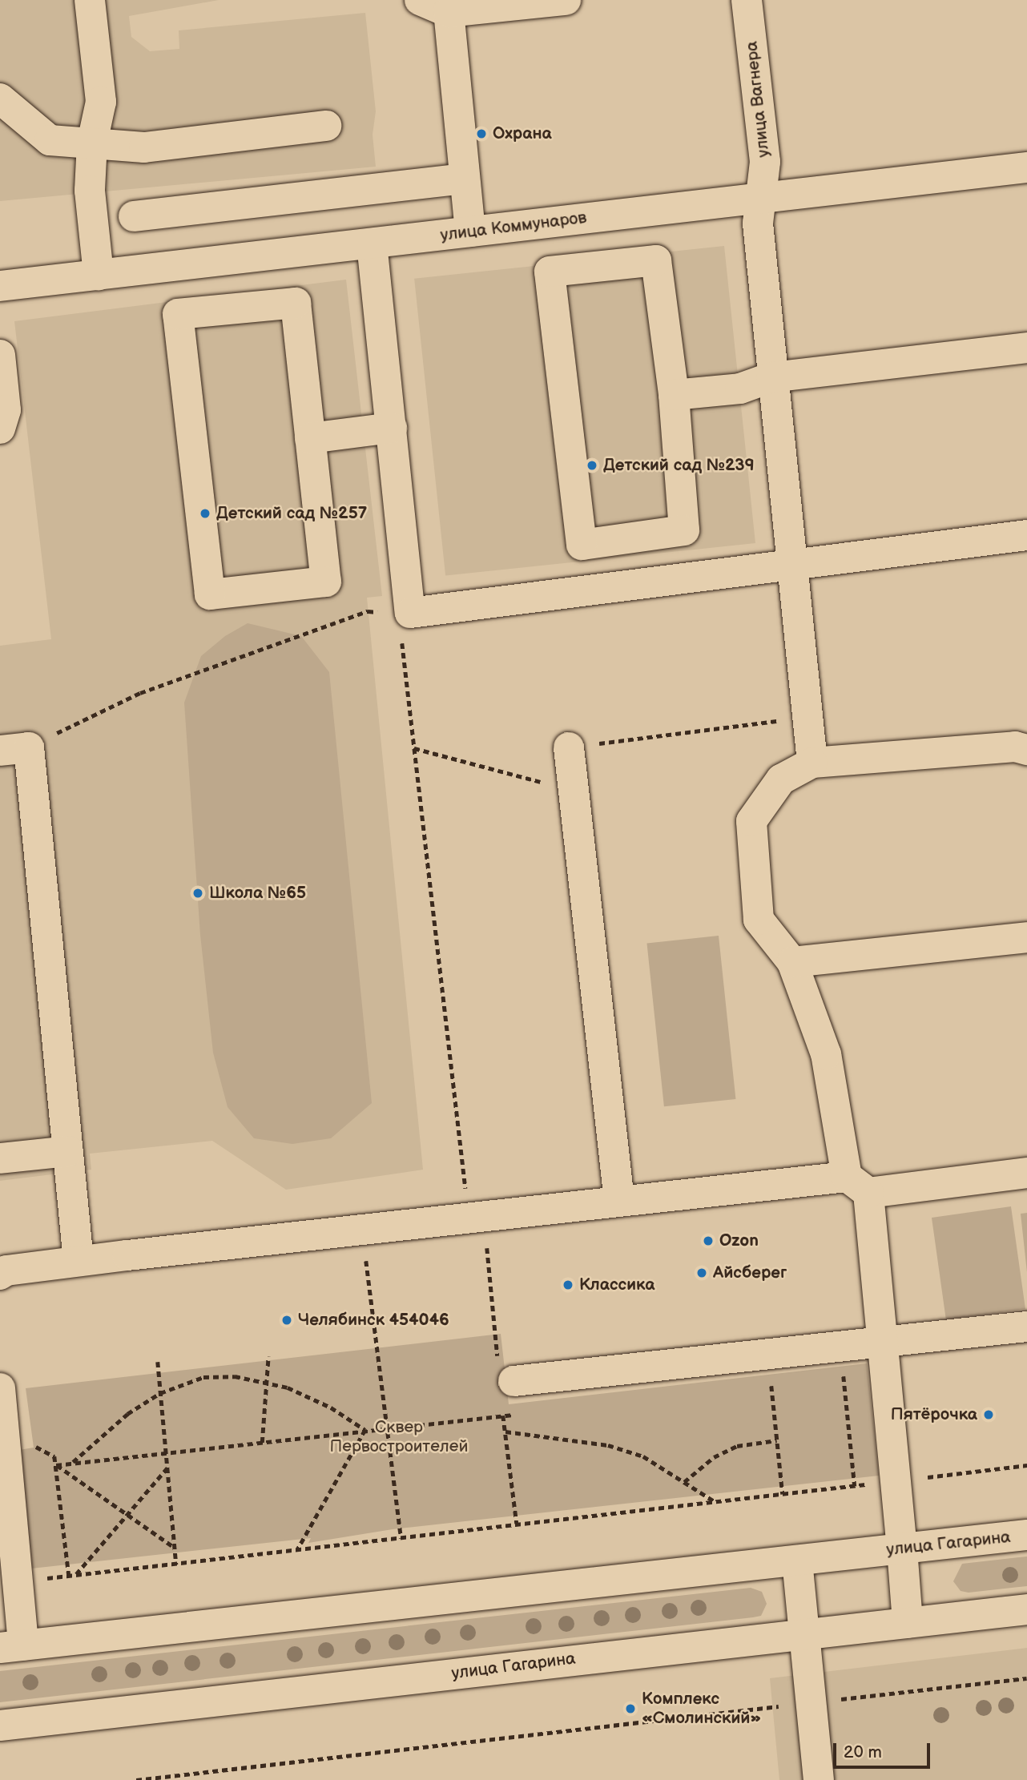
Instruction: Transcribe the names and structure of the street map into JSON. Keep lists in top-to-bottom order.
{
  "streets": {
    "main road": ["улица Вагнера", "улица Коммунаров", "улица Гагарина"]
  },
  "crossings": [
    ["улица Вагнера", "улица Коммунаров"]
  ],
  "parks": ["Сквер Первостроителей"],
  "places": [
    "Охрана",
    "Детский сад №239",
    "Детский сад №257",
    "Школа №65",
    "Ozon",
    "Айсберег",
    "Классика",
    "Челябинск 454046",
    "Пятёрочка",
    "Комплекс «Смолинский»"
  ],
  "scale_bar": "20 m"
}
